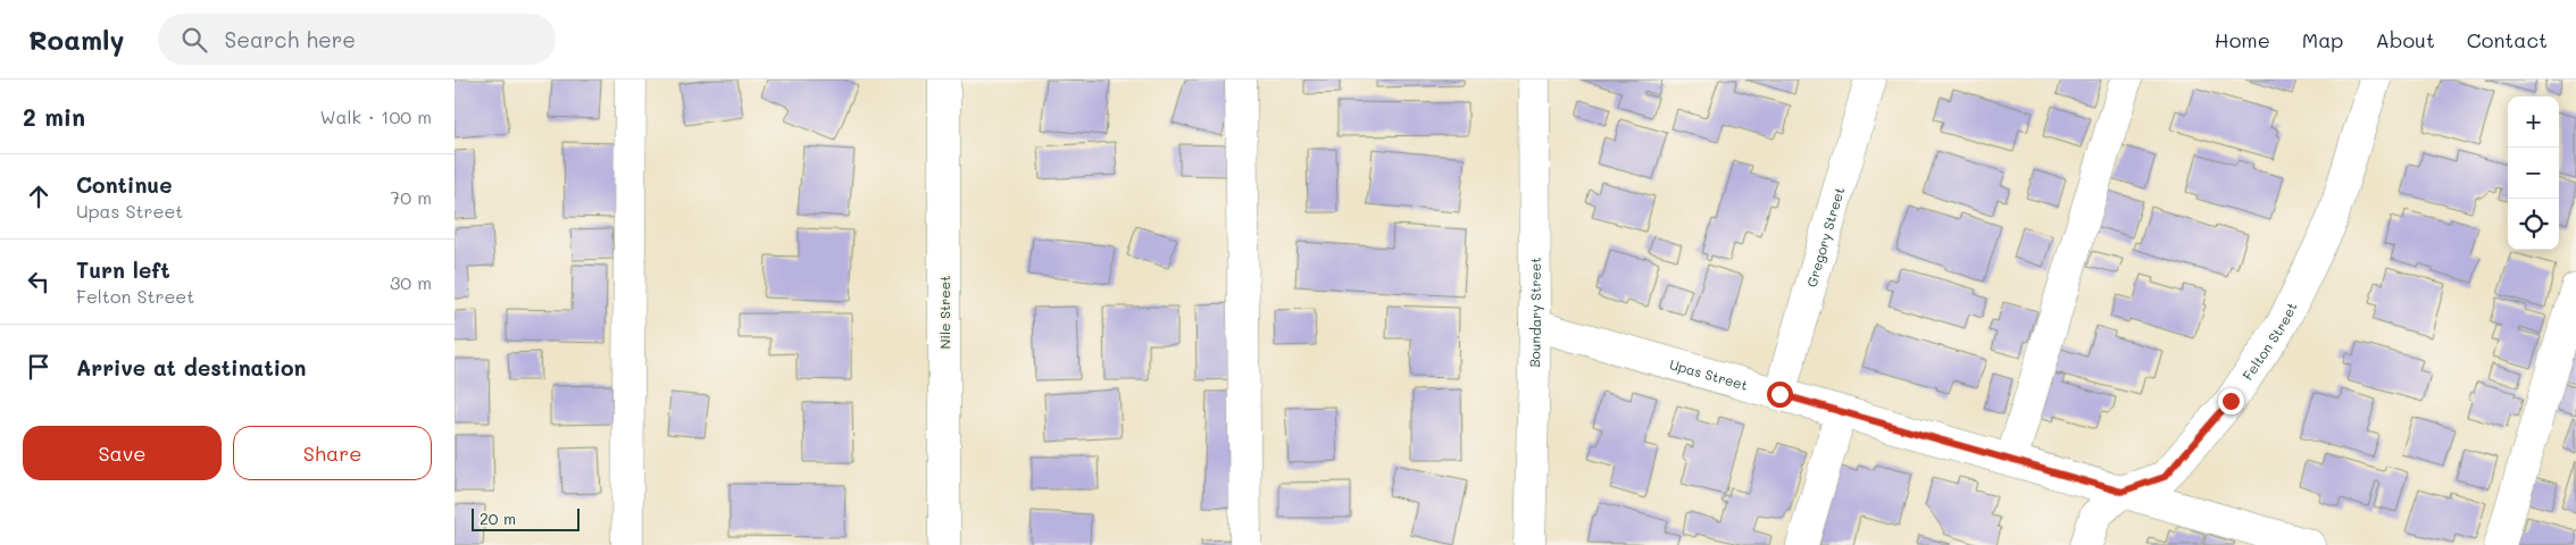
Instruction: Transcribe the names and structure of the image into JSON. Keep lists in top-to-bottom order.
{
  "streets": {
    "street": [
      "Gregory Street",
      "Nile Street",
      "Boundary Street",
      "Felton Street",
      "Upas Street"
    ]
  },
  "crossings": [
    ["Gregory Street", "Upas Street"],
    ["Boundary Street", "Upas Street"],
    ["Felton Street", "Upas Street"]
  ],
  "scale_bar": "20 m",
  "page": {
    "header": "Roamly",
    "search": "Search here",
    "nav": [
      "Home",
      "Map",
      "About",
      "Contact"
    ],
    "heading": ["2 min", "Walk · 100 m"],
    "map_buttons": ["+", "−"],
    "list": [
      ["Continue", "Upas Street", "70 m"],
      ["Turn left", "Felton Street", "30 m"],
      "Arrive at destination"
    ],
    "buttons": ["Save", "Share"],
    "scale": "20 m"
  }
}
